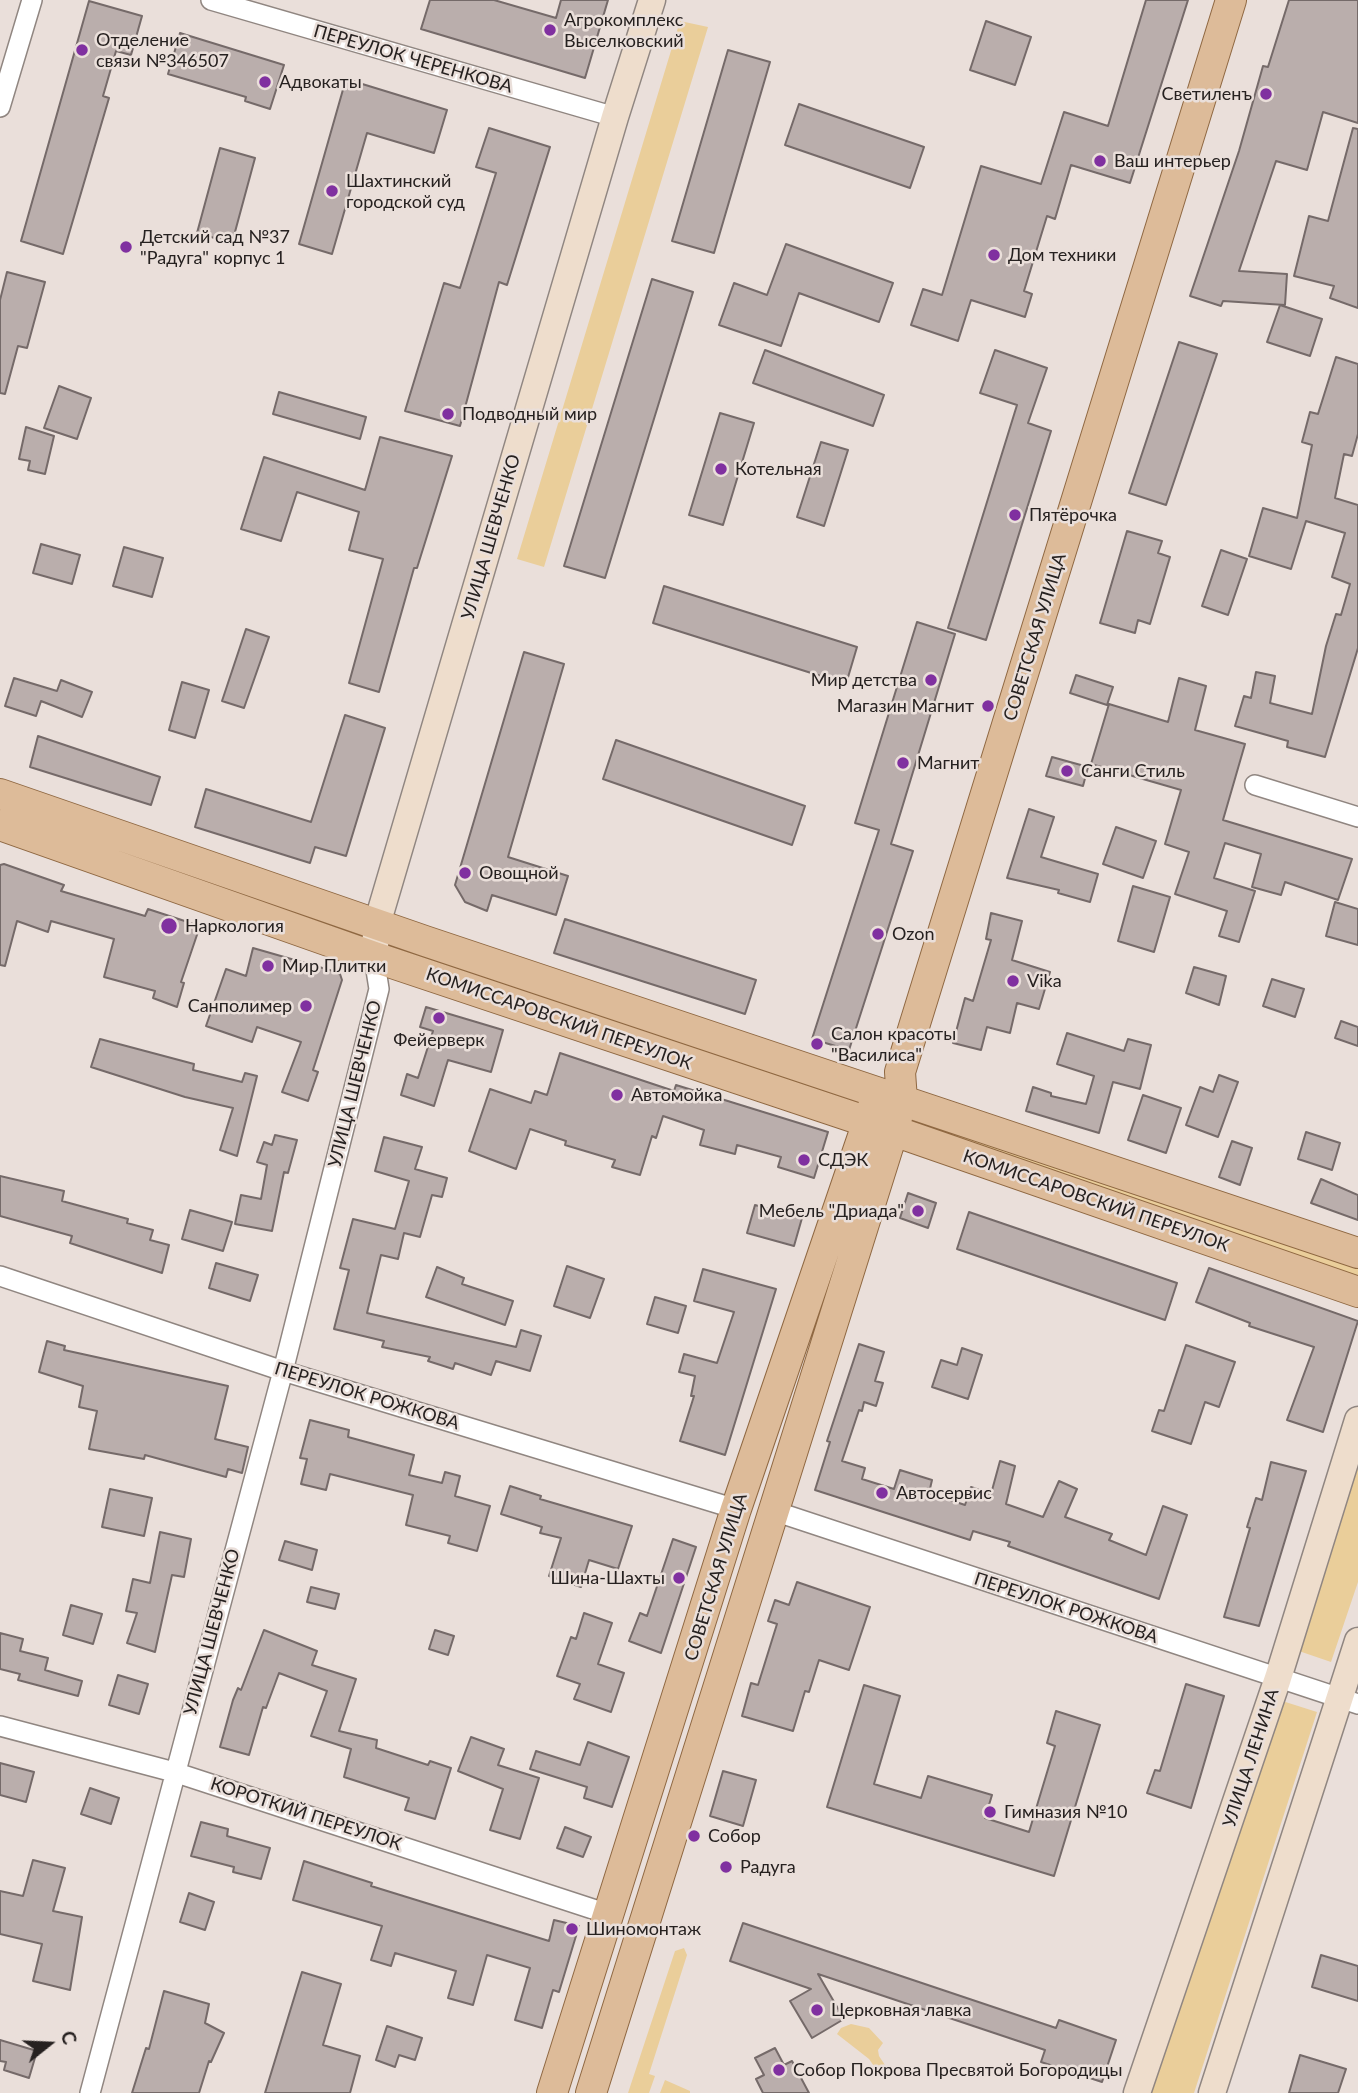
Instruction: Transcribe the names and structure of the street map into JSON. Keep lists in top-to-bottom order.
{
  "streets": {
    "main road": [
      "УЛИЦА ШЕВЧЕНКО",
      "СОВЕТСКАЯ УЛИЦА",
      "КОМИССАРОВСКИЙ ПЕРЕУЛОК",
      "УЛИЦА ЛЕНИНА"
    ],
    "street": ["ПЕРЕУЛОК ЧЕРЕНКОВА", "ПЕРЕУЛОК РОЖКОВА", "КОРОТКИЙ ПЕРЕУЛОК"]
  },
  "crossings": [
    ["ПЕРЕУЛОК ЧЕРЕНКОВА", "УЛИЦА ШЕВЧЕНКО"],
    ["УЛИЦА ШЕВЧЕНКО", "КОМИССАРОВСКИЙ ПЕРЕУЛОК"],
    ["УЛИЦА ШЕВЧЕНКО", "ПЕРЕУЛОК РОЖКОВА"],
    ["УЛИЦА ШЕВЧЕНКО", "КОРОТКИЙ ПЕРЕУЛОК"],
    ["СОВЕТСКАЯ УЛИЦА", "КОМИССАРОВСКИЙ ПЕРЕУЛОК"],
    ["СОВЕТСКАЯ УЛИЦА", "ПЕРЕУЛОК РОЖКОВА"],
    ["СОВЕТСКАЯ УЛИЦА", "КОРОТКИЙ ПЕРЕУЛОК"],
    ["ПЕРЕУЛОК РОЖКОВА", "УЛИЦА ЛЕНИНА"]
  ],
  "places": [
    "Агрокомплекс Выселковский",
    "Отделение связи №346507",
    "Адвокаты",
    "Светиленъ",
    "Ваш интерьер",
    "Шахтинский городской суд",
    "Детский сад №37 \"Радуга\" корпус 1",
    "Дом техники",
    "Подводный мир",
    "Котельная",
    "Пятёрочка",
    "Мир детства",
    "Магазин Магнит",
    "Магнит",
    "Санги Стиль",
    "Овощной",
    "Наркология",
    "Ozon",
    "Мир Плитки",
    "Vika",
    "Санполимер",
    "Фейерверк",
    "Салон красоты \"Василиса\"",
    "Автомойка",
    "СДЭК",
    "Мебель \"Дриада\"",
    "Автосервис",
    "Шина-Шахты",
    "Гимназия №10",
    "Собор",
    "Радуга",
    "Шиномонтаж",
    "Церковная лавка",
    "Собор Покрова Пресвятой Богородицы"
  ],
  "north": "right"
}
